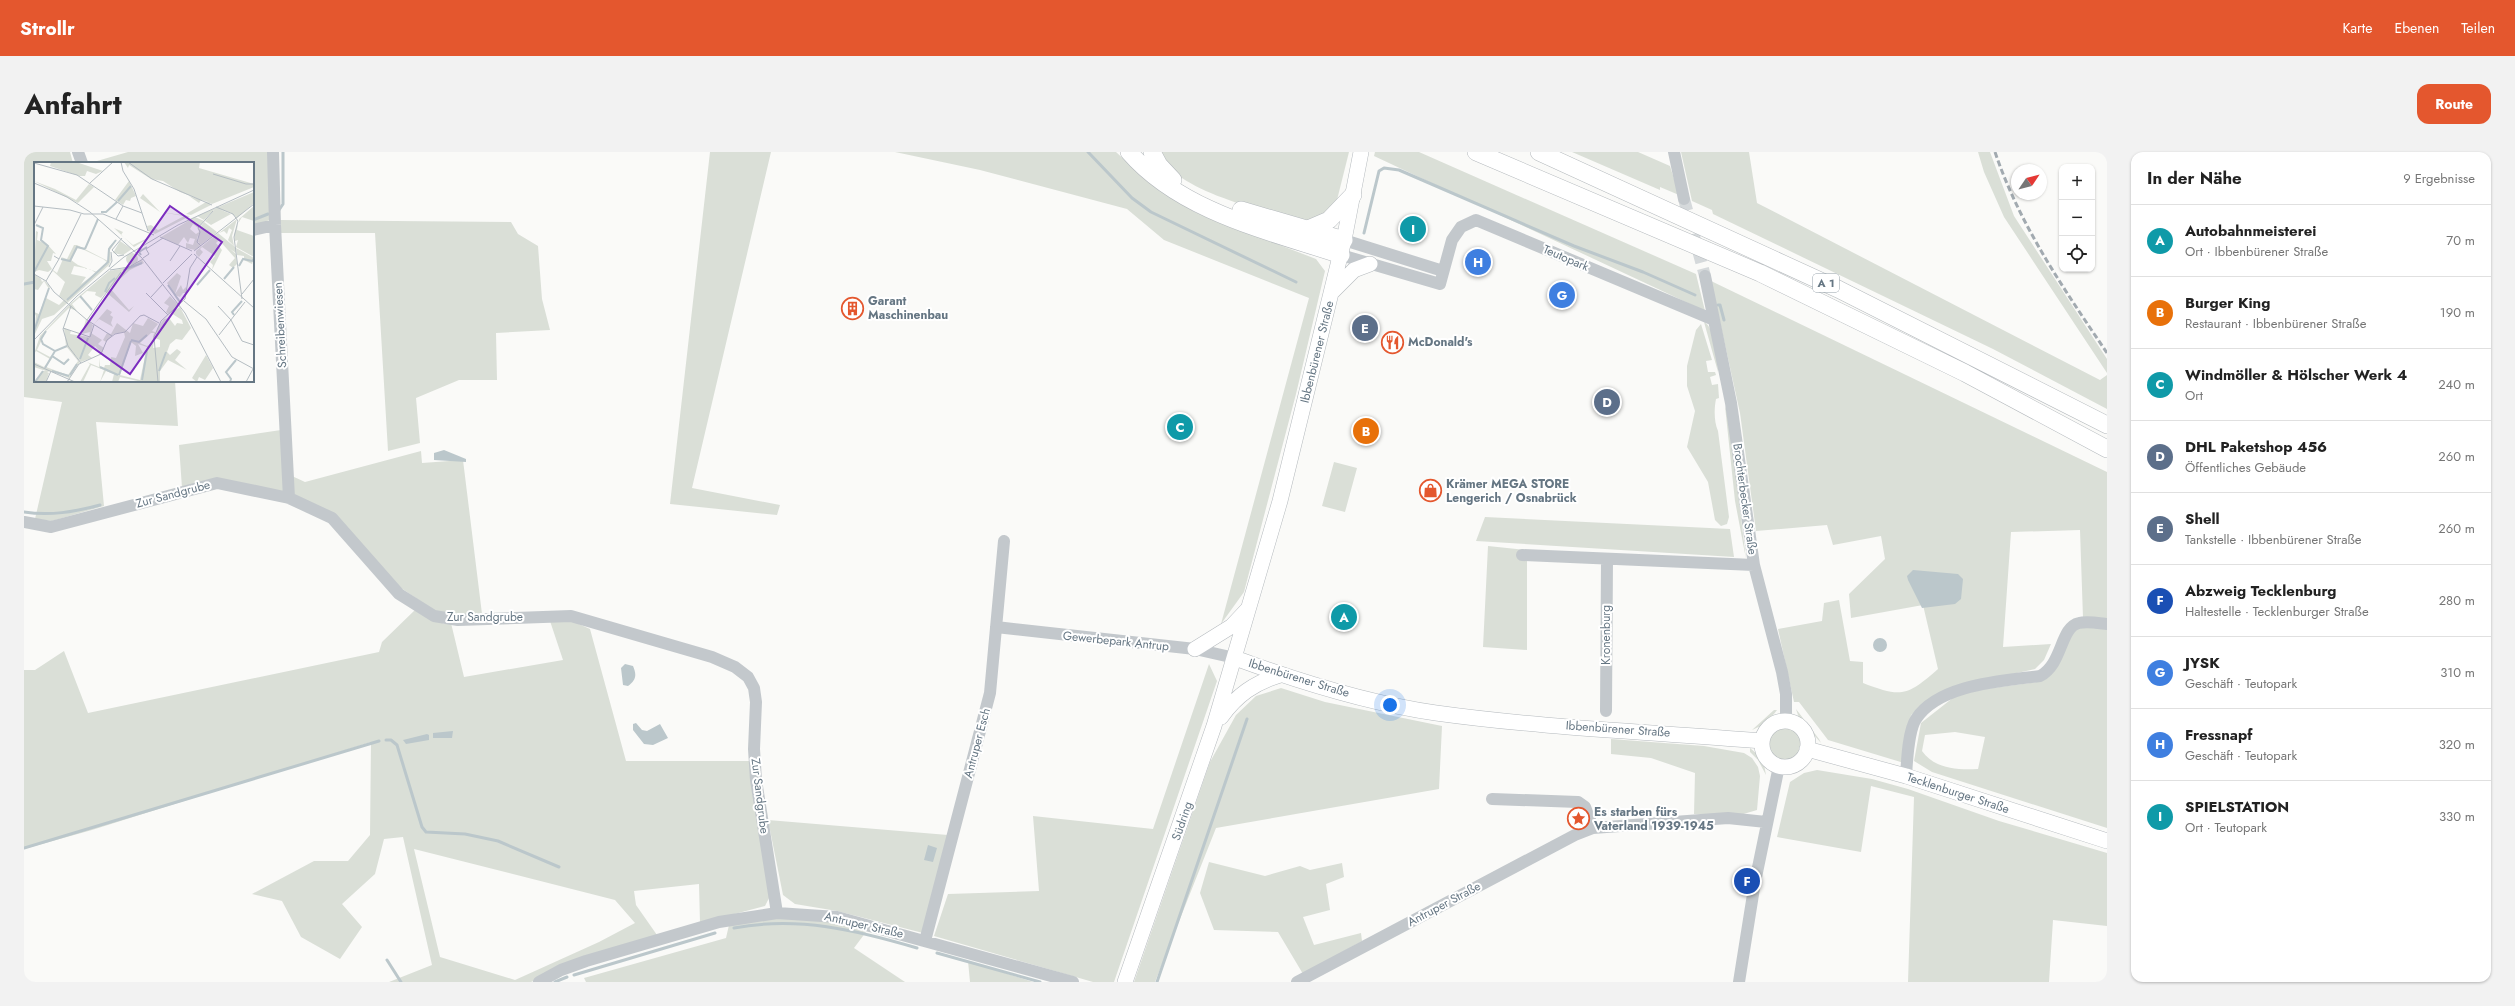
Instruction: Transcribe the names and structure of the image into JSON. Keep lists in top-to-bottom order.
{
  "streets": {
    "highway": ["A 1"],
    "main road": ["Ibbenbürener Straße", "Tecklenburger Straße", "Südring"],
    "street": [
      "Teutopark",
      "Schreibenwiesen",
      "Zur Sandgrube",
      "Brochterbecker Straße",
      "Kronenburg",
      "Gewerbepark Antrup",
      "Antruper Esch",
      "Antruper Straße"
    ]
  },
  "crossings": [
    ["Teutopark", "Ibbenbürener Straße"],
    ["Teutopark", "Brochterbecker Straße"],
    ["Schreibenwiesen", "Zur Sandgrube"],
    ["Ibbenbürener Straße", "Brochterbecker Straße"],
    ["Ibbenbürener Straße", "Gewerbepark Antrup"],
    ["Ibbenbürener Straße", "Tecklenburger Straße"],
    ["Ibbenbürener Straße", "Südring"],
    ["Zur Sandgrube", "Antruper Straße"],
    ["Brochterbecker Straße", "Tecklenburger Straße"],
    ["Gewerbepark Antrup", "Antruper Esch"],
    ["Gewerbepark Antrup", "Südring"],
    ["Antruper Esch", "Antruper Straße"]
  ],
  "places": {
    "building": ["Garant Maschinenbau"],
    "restaurant": ["McDonald's"],
    "shop": ["Krämer MEGA STORE Lengerich / Osnabrück"],
    "place": ["Es starben fürs Vaterland 1939-1945"]
  },
  "north": "top right",
  "page": {
    "header": "Strollr",
    "nav": ["Karte", "Ebenen", "Teilen"],
    "title": "Anfahrt",
    "buttons": "Route",
    "heading": ["In der Nähe", "9 Ergebnisse"],
    "map_buttons": ["+", "−"],
    "list": [
      {
        "mark": "A",
        "name": "Autobahnmeisterei",
        "note": "Ort · Ibbenbürener Straße",
        "value": "70 m"
      },
      {
        "mark": "B",
        "name": "Burger King",
        "note": "Restaurant · Ibbenbürener Straße",
        "value": "190 m"
      },
      {
        "mark": "C",
        "name": "Windmöller & Hölscher Werk 4",
        "note": "Ort",
        "value": "240 m"
      },
      {
        "mark": "D",
        "name": "DHL Paketshop 456",
        "note": "Öffentliches Gebäude",
        "value": "260 m"
      },
      {
        "mark": "E",
        "name": "Shell",
        "note": "Tankstelle · Ibbenbürener Straße",
        "value": "260 m"
      },
      {
        "mark": "F",
        "name": "Abzweig Tecklenburg",
        "note": "Haltestelle · Tecklenburger Straße",
        "value": "280 m"
      },
      {
        "mark": "G",
        "name": "JYSK",
        "note": "Geschäft · Teutopark",
        "value": "310 m"
      },
      {
        "mark": "H",
        "name": "Fressnapf",
        "note": "Geschäft · Teutopark",
        "value": "320 m"
      },
      {
        "mark": "I",
        "name": "SPIELSTATION",
        "note": "Ort · Teutopark",
        "value": "330 m"
      }
    ],
    "pins": [
      "I",
      "H",
      "G",
      "E",
      "D",
      "C",
      "B",
      "A",
      "F"
    ]
  }
}
